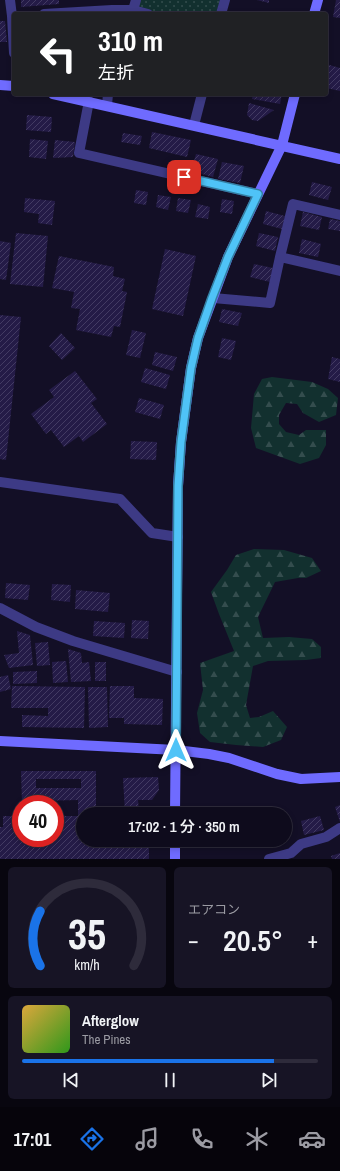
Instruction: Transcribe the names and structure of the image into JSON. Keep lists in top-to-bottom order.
{
  "page": {
    "turn": ["310 m", "左折"],
    "limit": "40",
    "trip": "17:02 · 1 分 · 350 m",
    "tile": "エアコン",
    "heat": ["−", "20.5°", "+"],
    "song": ["Afterglow", "The Pines"],
    "tabs": "17:01",
    "gauge": ["35", "km/h"]
  }
}
